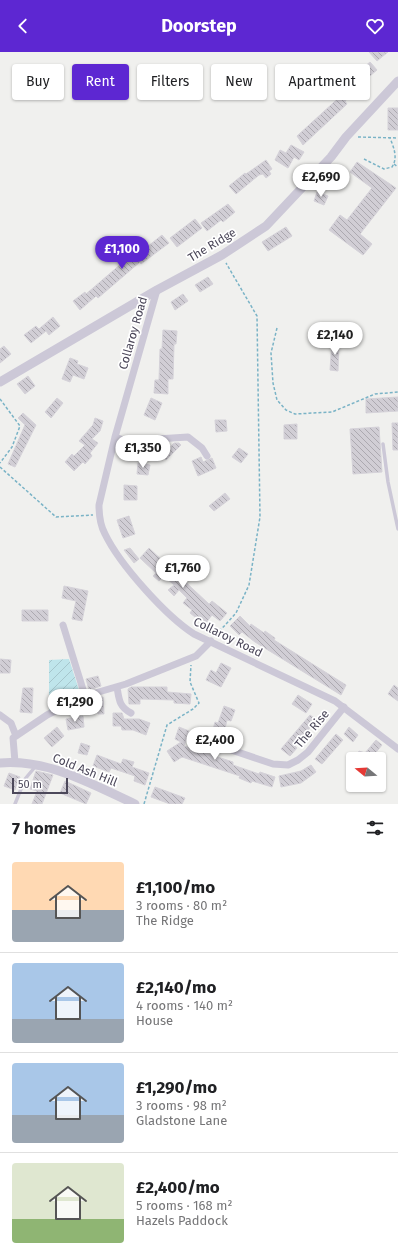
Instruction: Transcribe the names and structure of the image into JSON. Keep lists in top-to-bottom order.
{
  "streets": {
    "street": [
      "The Ridge",
      "Collaroy Road",
      "The Rise",
      "Cold Ash Hill"
    ]
  },
  "crossings": [
    ["The Ridge", "Collaroy Road"],
    ["Collaroy Road", "The Rise"]
  ],
  "scale_bar": "50 m",
  "north": "left",
  "page": {
    "header": "Doorstep",
    "chip": [
      "Buy",
      "Rent",
      "Filters",
      "New",
      "Apartment"
    ],
    "price": [
      "£2,690",
      "£1,100",
      "£2,140",
      "£1,350",
      "£1,760",
      "£1,290",
      "£2,400"
    ],
    "scale": "50 m",
    "heading": "7 homes",
    "list": [
      {
        "name": "£1,100/mo",
        "note": "3 rooms · 80 m² · The Ridge"
      },
      {
        "name": "£2,140/mo",
        "note": "4 rooms · 140 m² · House"
      },
      {
        "name": "£1,290/mo",
        "note": "3 rooms · 98 m² · Gladstone Lane"
      },
      {
        "name": "£2,400/mo",
        "note": "5 rooms · 168 m² · Hazels Paddock"
      }
    ]
  }
}
